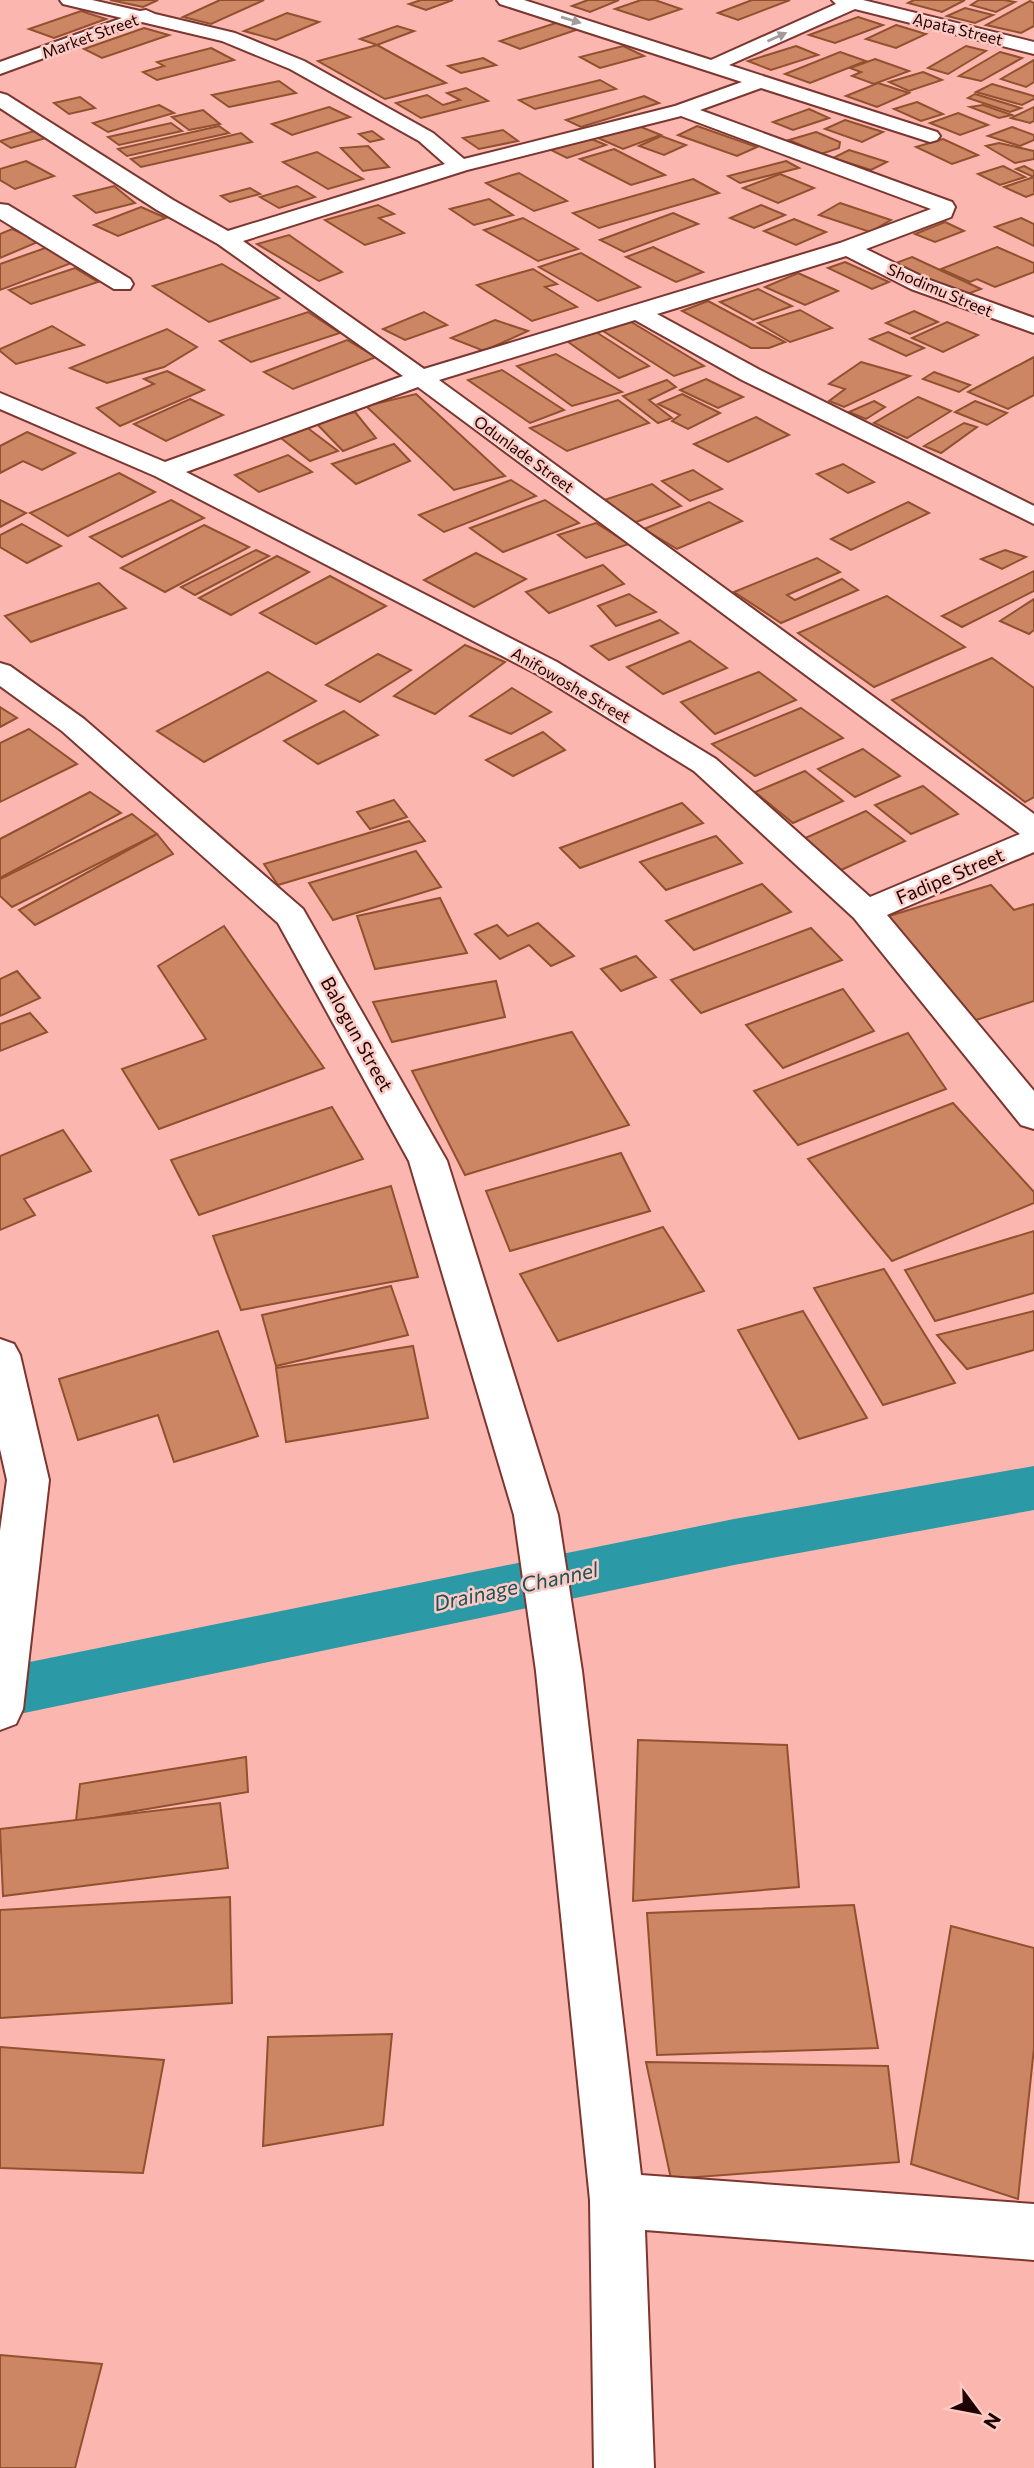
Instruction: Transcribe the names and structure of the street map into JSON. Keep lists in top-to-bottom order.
{
  "streets": {
    "street": [
      "Apata Street",
      "Market Street",
      "Shodimu Street",
      "Odunlade Street",
      "Anifowoshe Street",
      "Fadipe Street",
      "Balogun Street"
    ]
  },
  "crossings": [
    ["Anifowoshe Street", "Fadipe Street"]
  ],
  "water": ["Drainage Channel"],
  "north": "bottom right"
}
